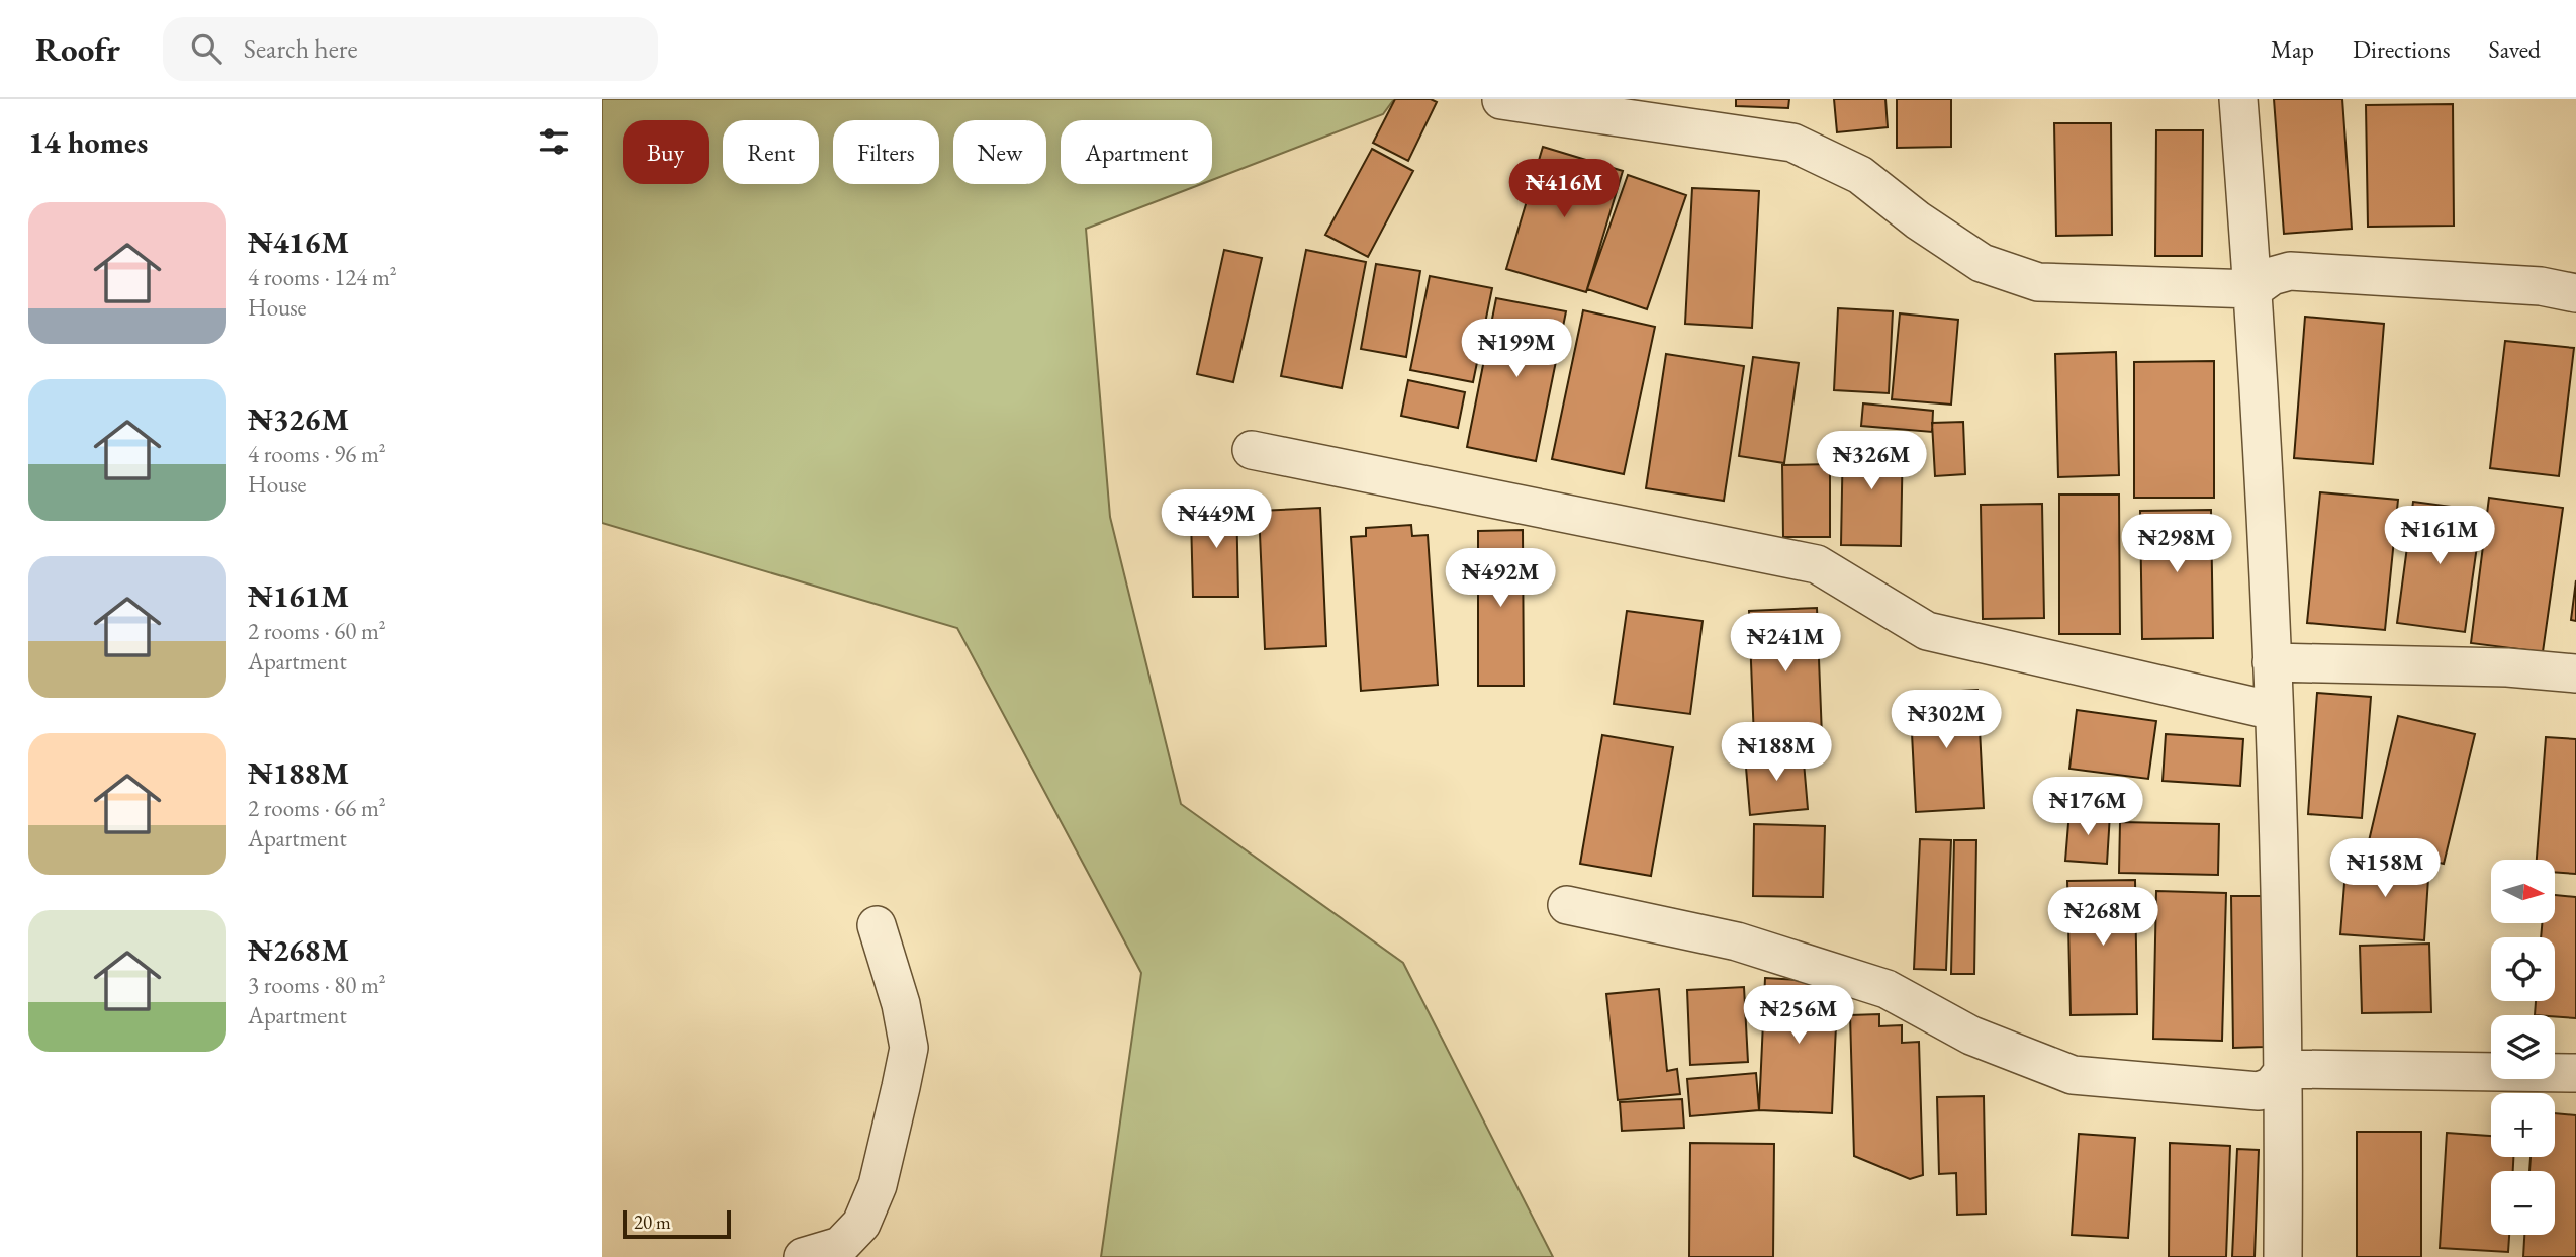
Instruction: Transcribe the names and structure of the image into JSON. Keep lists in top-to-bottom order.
{
  "scale_bar": "20 m",
  "north": "right",
  "page": {
    "header": "Roofr",
    "search": "Search here",
    "nav": ["Map", "Directions", "Saved"],
    "heading": "14 homes",
    "chip": [
      "Buy",
      "Rent",
      "Filters",
      "New",
      "Apartment"
    ],
    "price": [
      "₦416M",
      "₦199M",
      "₦326M",
      "₦449M",
      "₦161M",
      "₦298M",
      "₦492M",
      "₦241M",
      "₦302M",
      "₦188M",
      "₦176M",
      "₦158M",
      "₦268M",
      "₦256M"
    ],
    "list": [
      {
        "name": "₦416M",
        "note": "4 rooms · 124 m² · House"
      },
      {
        "name": "₦326M",
        "note": "4 rooms · 96 m² · House"
      },
      {
        "name": "₦161M",
        "note": "2 rooms · 60 m² · Apartment"
      },
      {
        "name": "₦188M",
        "note": "2 rooms · 66 m² · Apartment"
      },
      {
        "name": "₦268M",
        "note": "3 rooms · 80 m² · Apartment"
      }
    ],
    "map_buttons": ["+", "−"],
    "scale": "20 m"
  }
}
